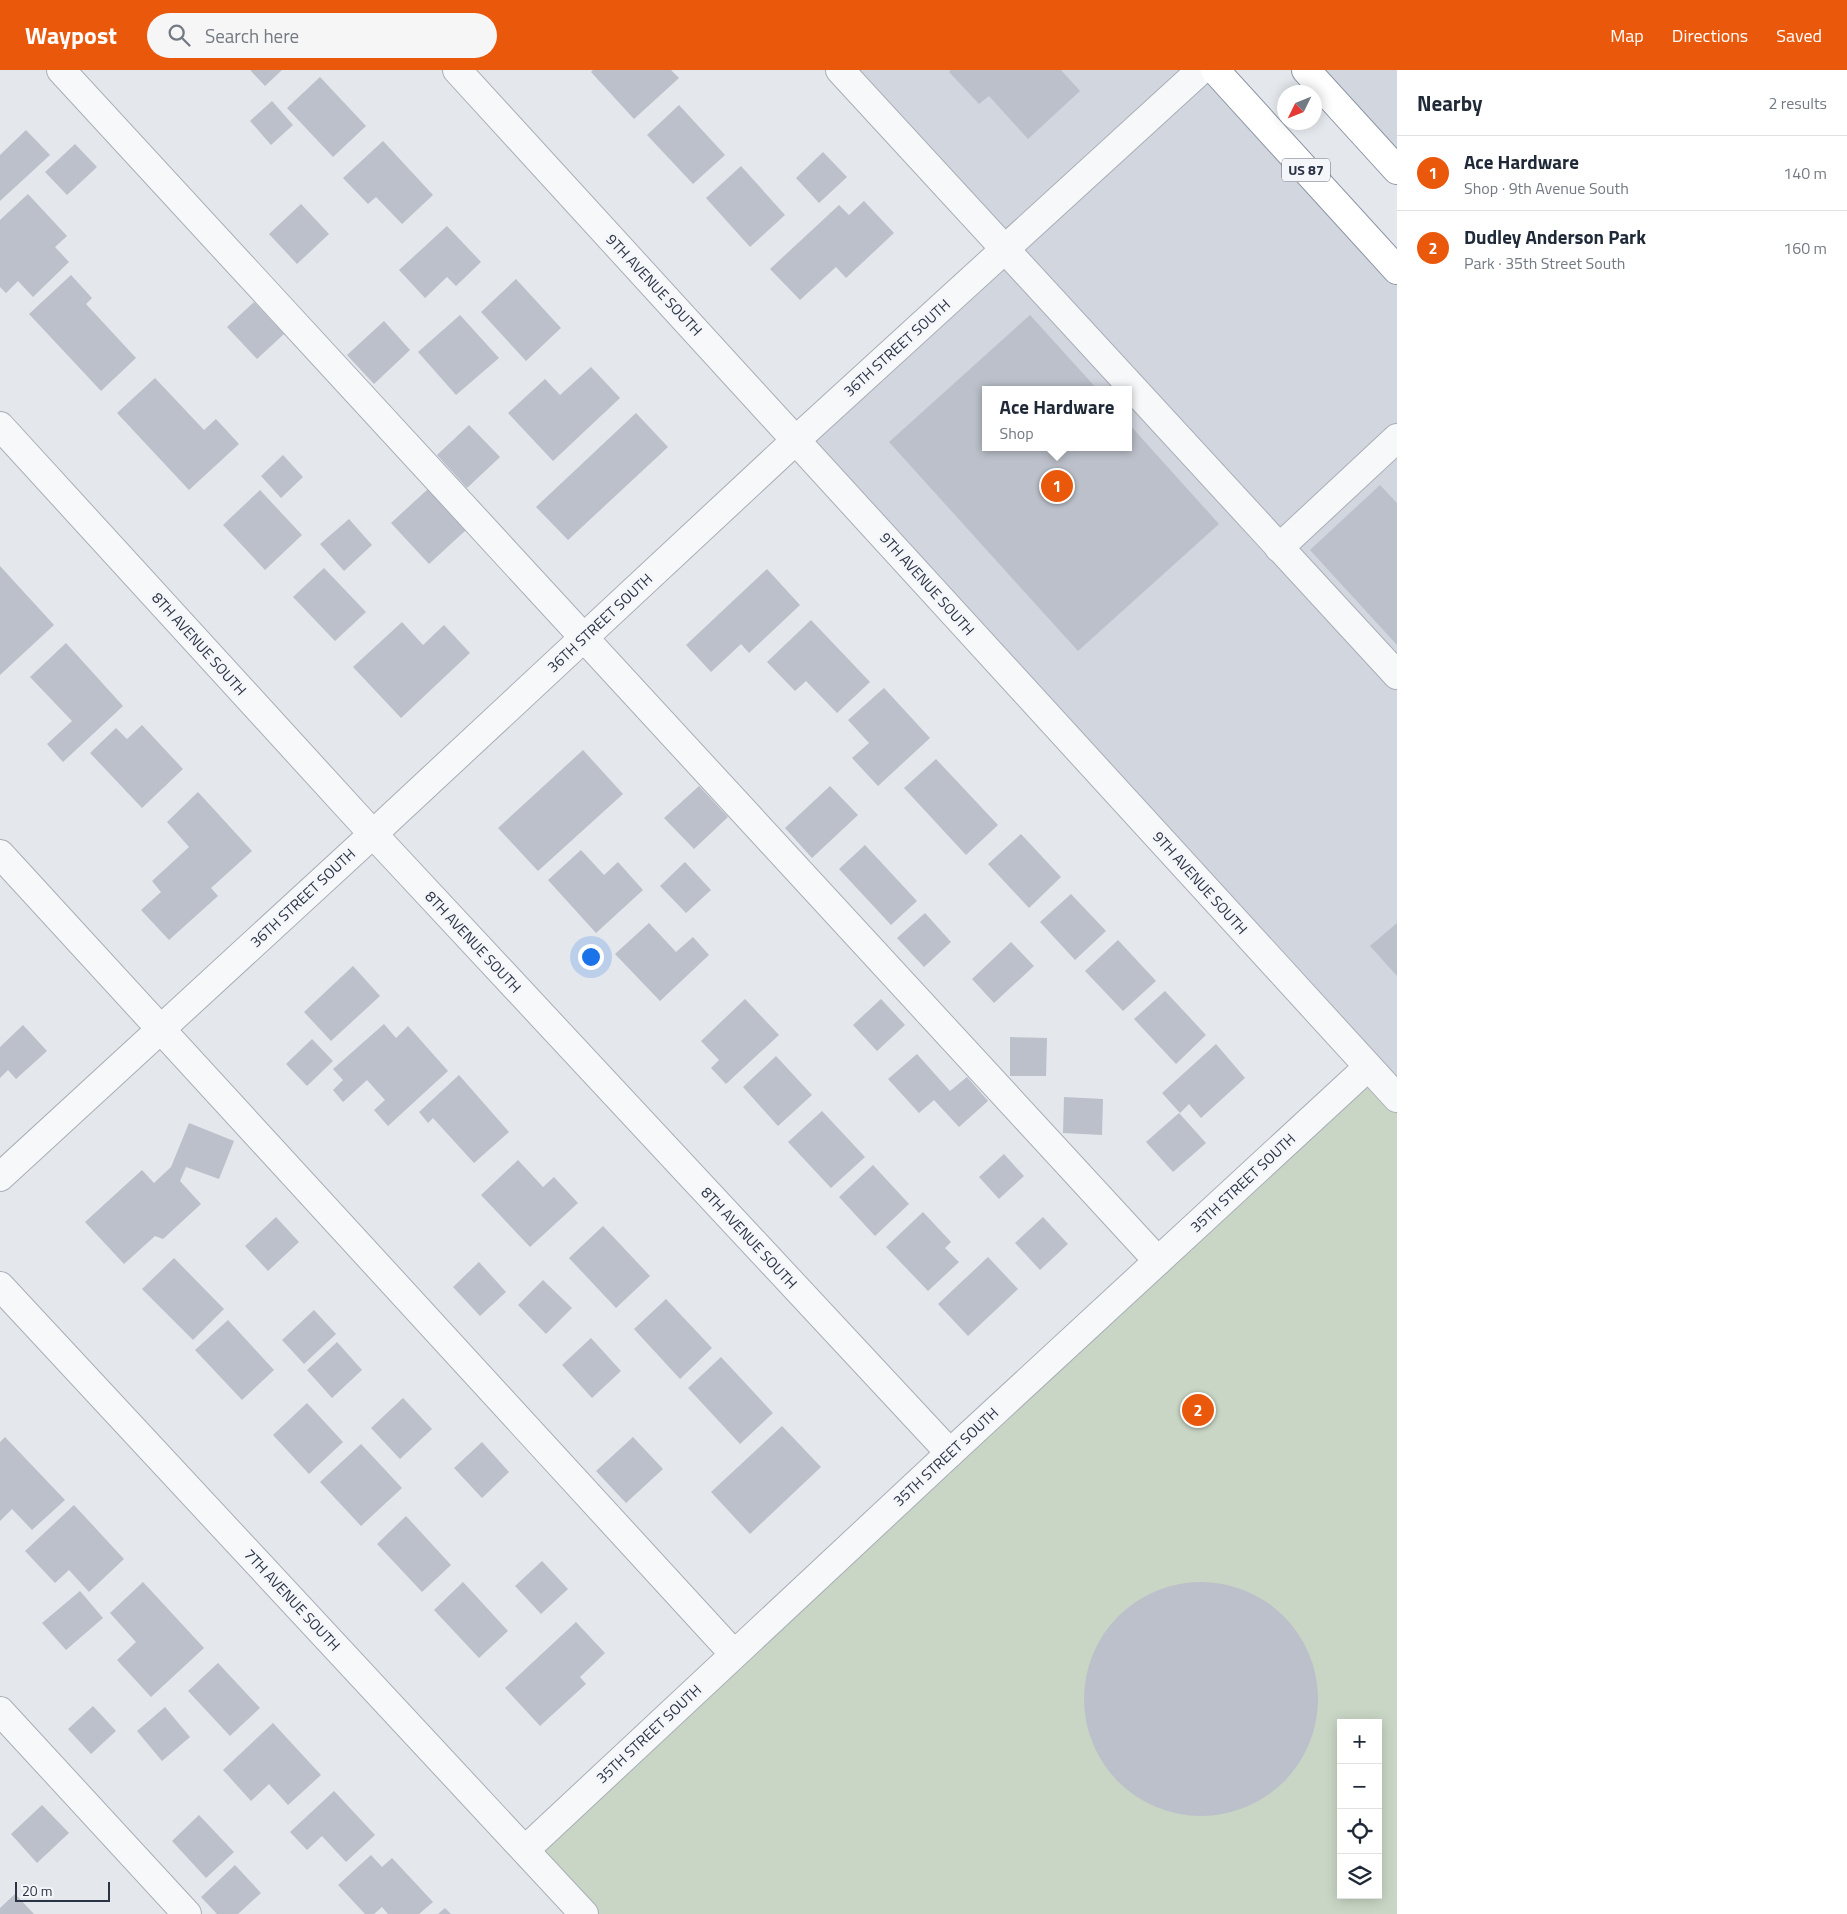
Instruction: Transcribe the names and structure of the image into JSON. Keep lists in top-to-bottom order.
{
  "streets": {
    "highway": ["US 87"],
    "street": [
      "9TH AVENUE SOUTH",
      "36TH STREET SOUTH",
      "8TH AVENUE SOUTH",
      "35TH STREET SOUTH",
      "7TH AVENUE SOUTH"
    ]
  },
  "crossings": [
    ["9TH AVENUE SOUTH", "36TH STREET SOUTH"],
    ["9TH AVENUE SOUTH", "35TH STREET SOUTH"],
    ["36TH STREET SOUTH", "8TH AVENUE SOUTH"],
    ["8TH AVENUE SOUTH", "35TH STREET SOUTH"],
    ["35TH STREET SOUTH", "7TH AVENUE SOUTH"]
  ],
  "scale_bar": "20 m",
  "north": "bottom left",
  "page": {
    "header": "Waypost",
    "search": "Search here",
    "nav": ["Map", "Directions", "Saved"],
    "heading": ["Nearby", "2 results"],
    "list": [
      {
        "mark": "1",
        "name": "Ace Hardware",
        "note": "Shop · 9th Avenue South",
        "value": "140 m"
      },
      {
        "mark": "2",
        "name": "Dudley Anderson Park",
        "note": "Park · 35th Street South",
        "value": "160 m"
      }
    ],
    "popup": ["Ace Hardware", "Shop"],
    "pins": ["1", "2"],
    "map_buttons": ["+", "−"],
    "scale": "20 m"
  }
}
